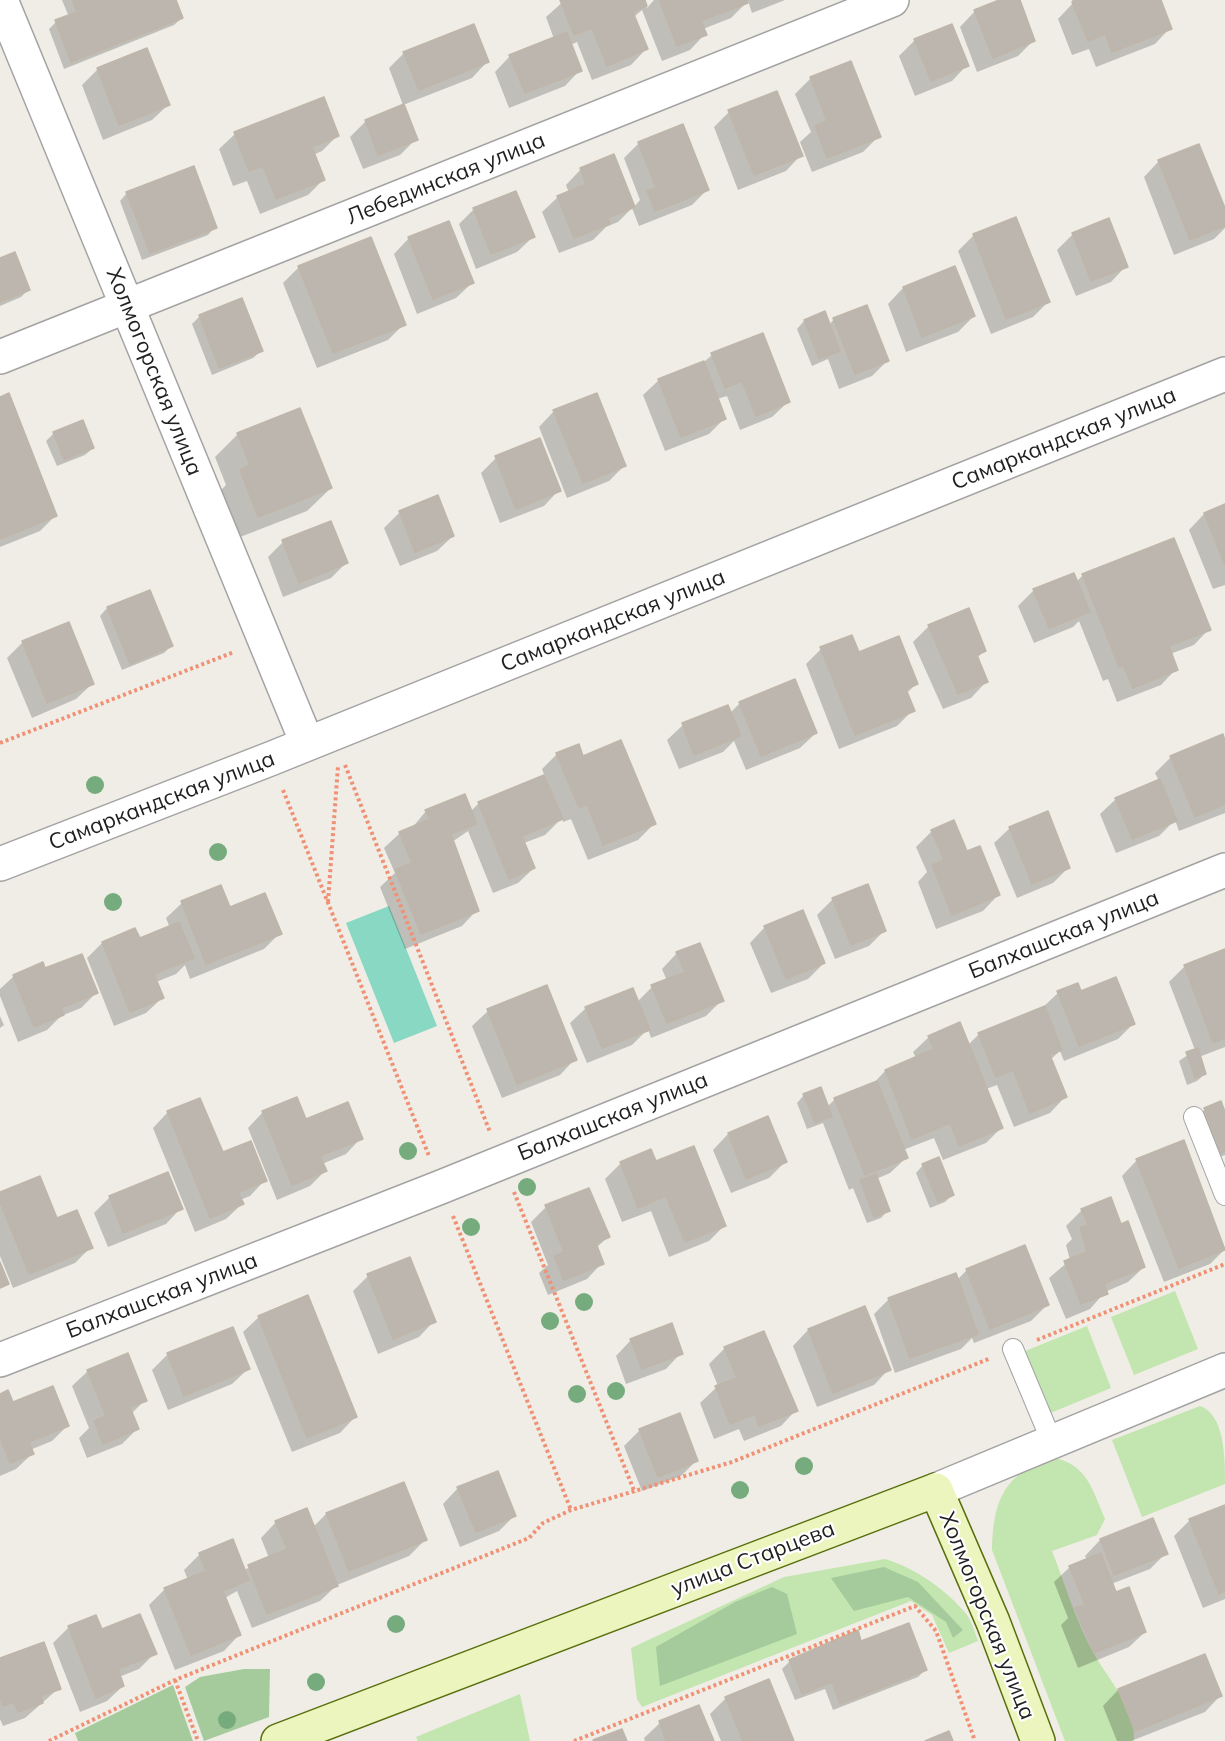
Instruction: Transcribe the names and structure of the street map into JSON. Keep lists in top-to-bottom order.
{
  "streets": {
    "main road": ["Холмогорская улица", "улица Старцева"],
    "street": ["Лебединская улица", "Самаркандская улица", "Балхашская улица"]
  },
  "crossings": [
    ["Лебединская улица", "Холмогорская улица"],
    ["Холмогорская улица", "Самаркандская улица"],
    ["Холмогорская улица", "улица Старцева"]
  ]
}
